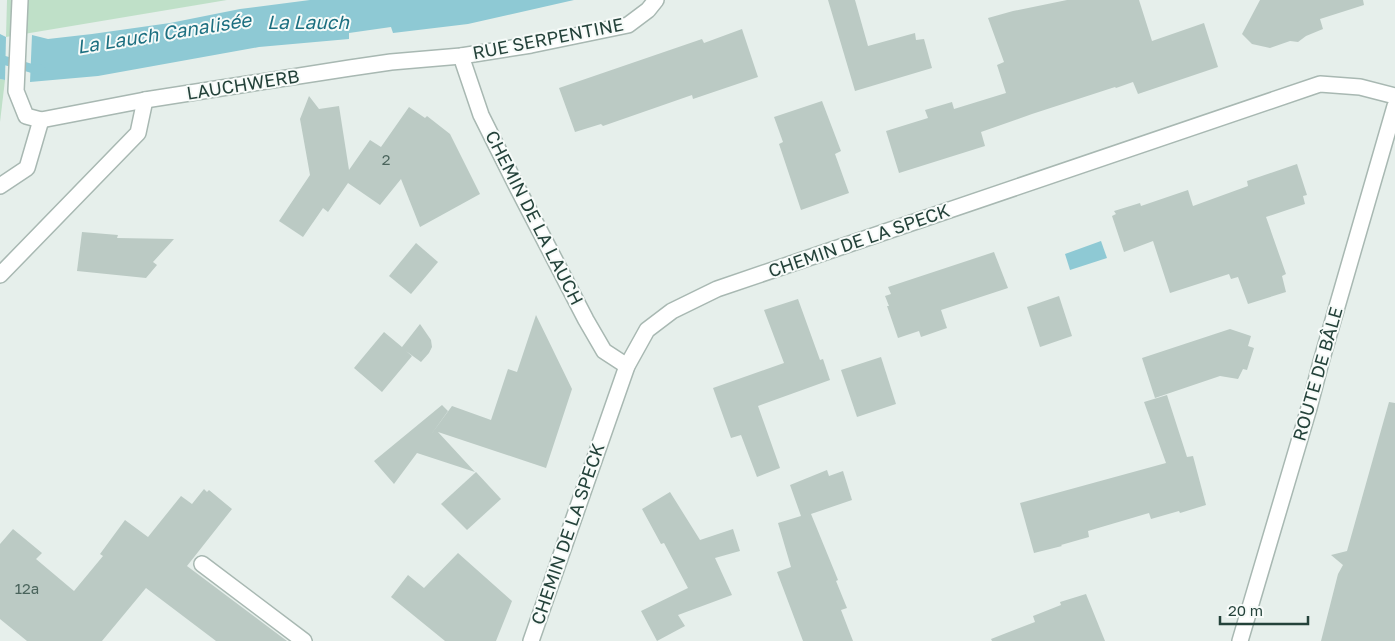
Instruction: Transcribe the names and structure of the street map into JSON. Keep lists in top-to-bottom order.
{
  "streets": {
    "street": [
      "RUE SERPENTINE",
      "LAUCHWERB",
      "CHEMIN DE LA LAUCH",
      "CHEMIN DE LA SPECK",
      "ROUTE DE BÂLE"
    ]
  },
  "crossings": [
    ["RUE SERPENTINE", "LAUCHWERB"],
    ["RUE SERPENTINE", "CHEMIN DE LA LAUCH"],
    ["LAUCHWERB", "CHEMIN DE LA LAUCH"],
    ["CHEMIN DE LA LAUCH", "CHEMIN DE LA SPECK"],
    ["CHEMIN DE LA SPECK", "ROUTE DE BÂLE"]
  ],
  "water": ["La Lauch", "La Lauch Canalisée"],
  "house_numbers": ["2", "12a"],
  "scale_bar": "20 m"
}
